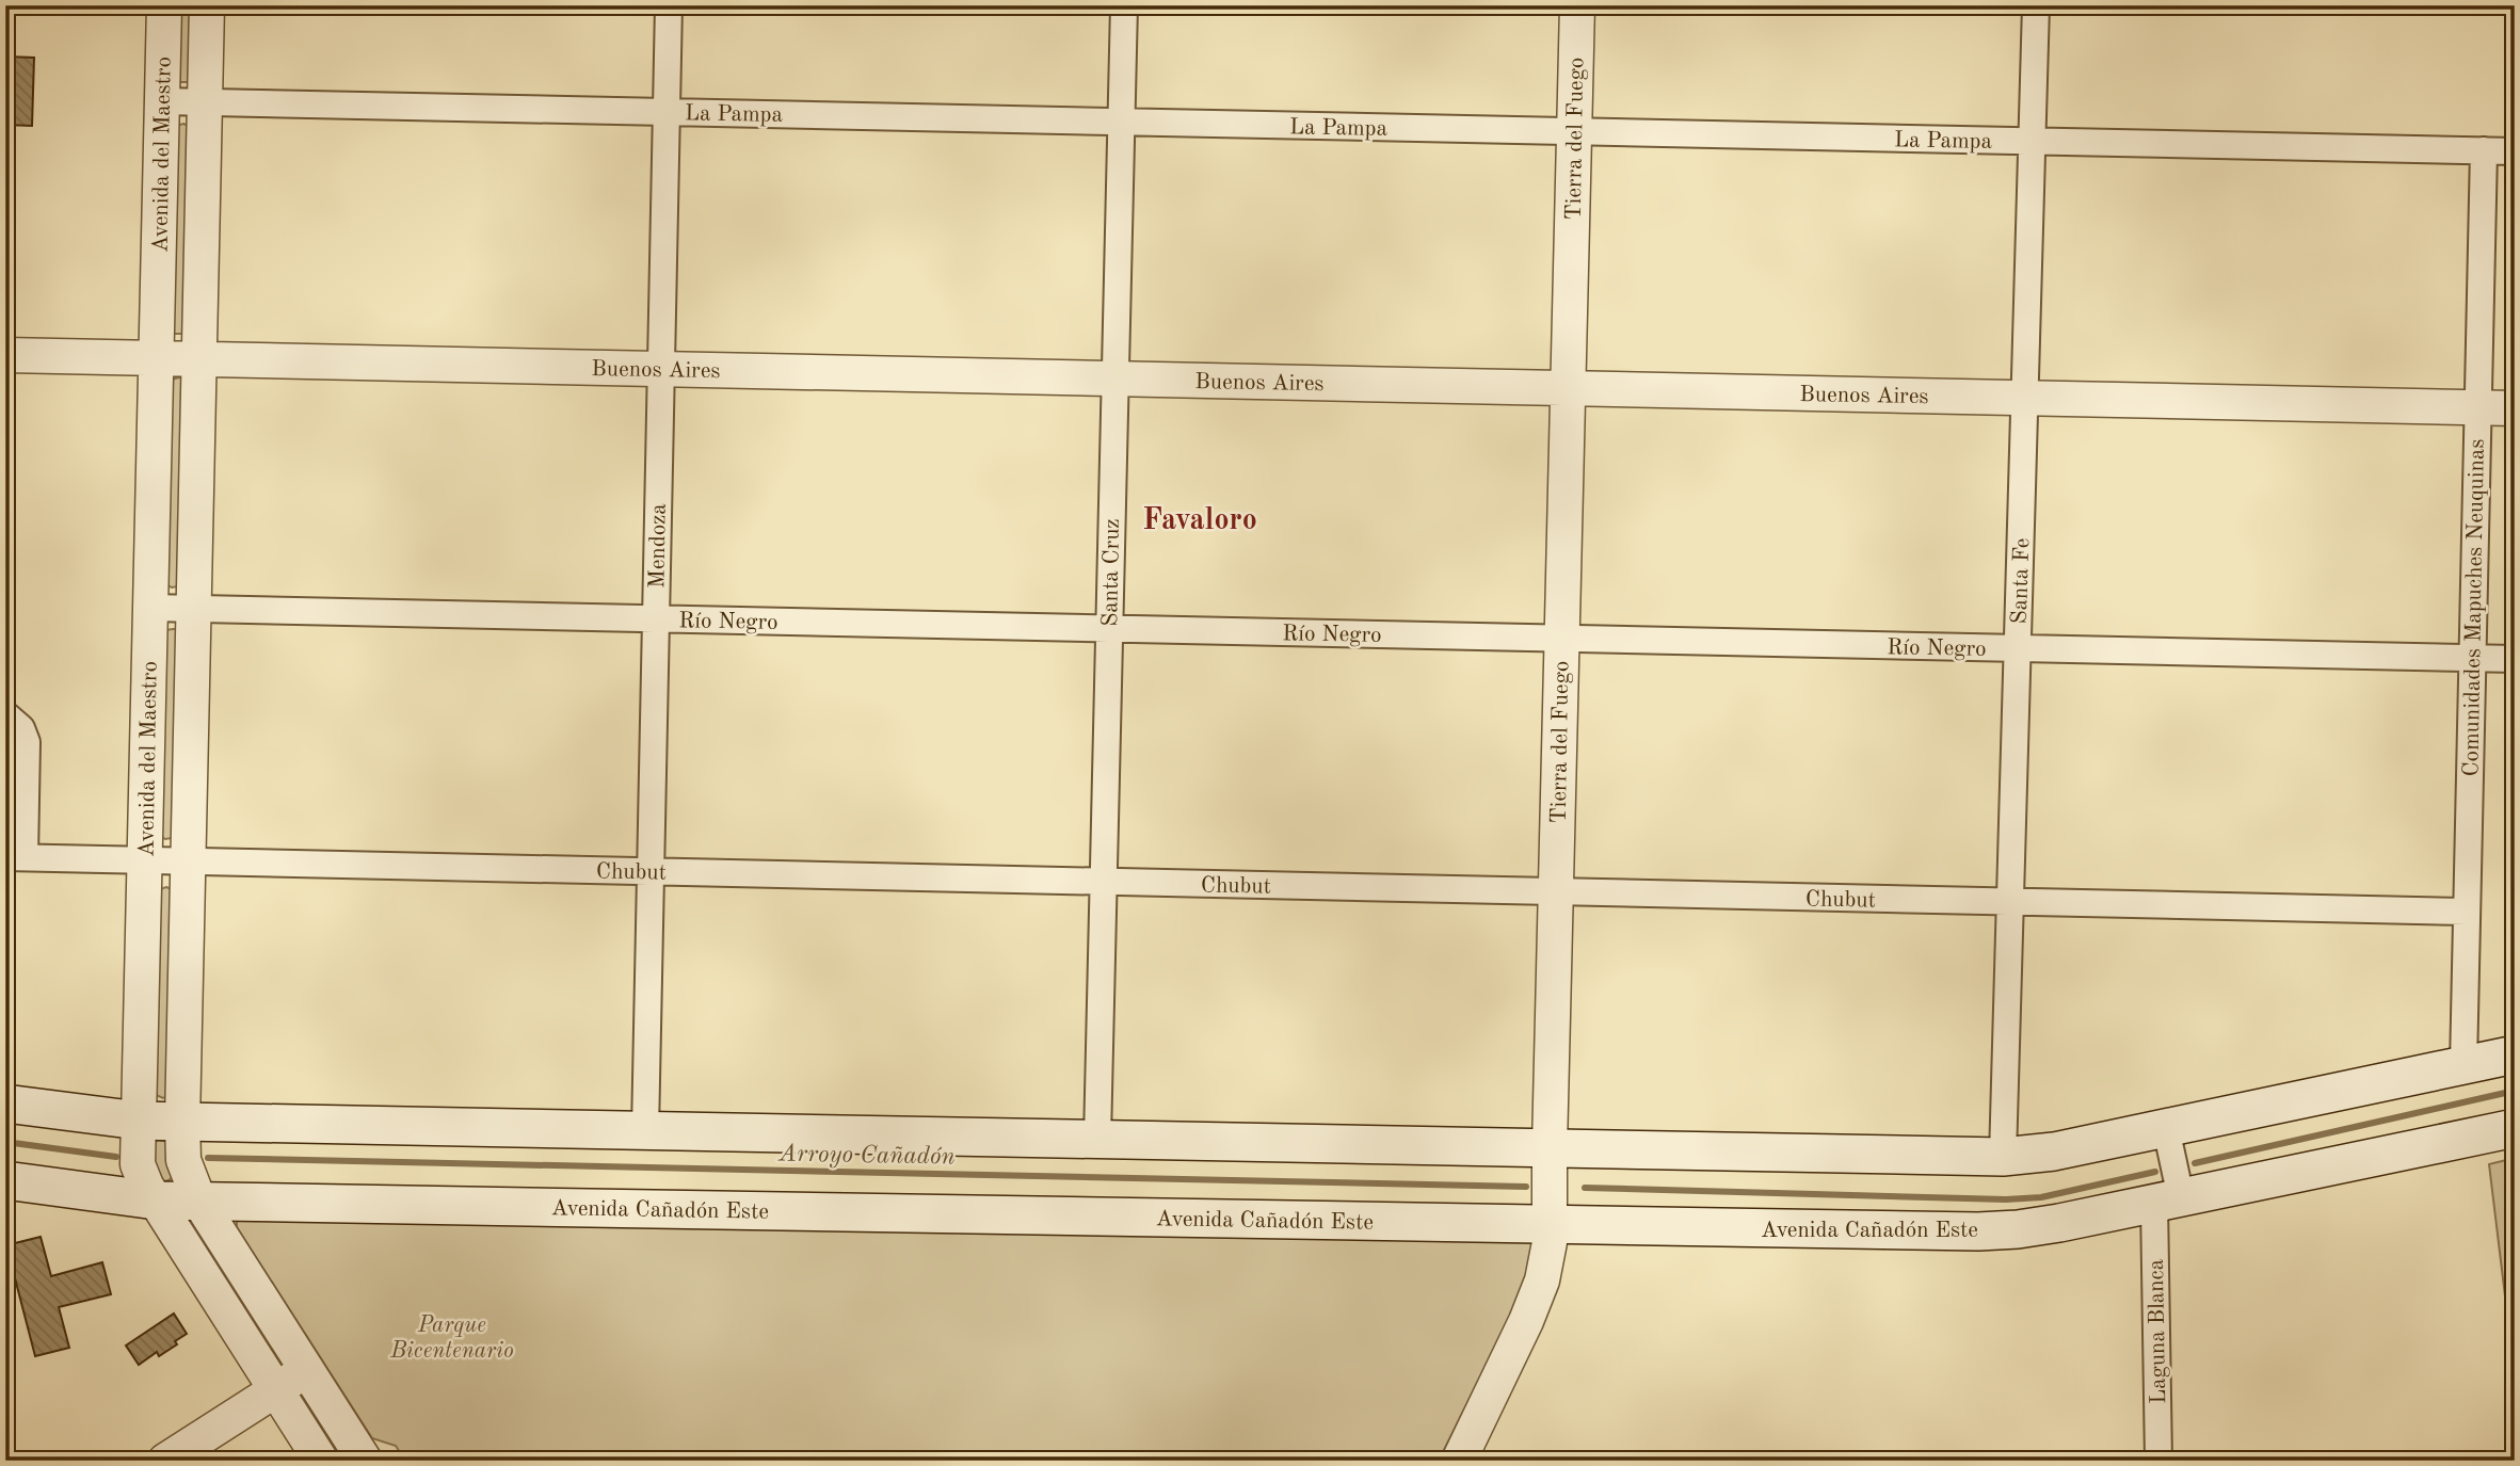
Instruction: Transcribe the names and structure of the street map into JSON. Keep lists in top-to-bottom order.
{
  "streets": {
    "main road": ["Avenida Cañadón Este"],
    "street": [
      "La Pampa",
      "Tierra del Fuego",
      "Avenida del Maestro",
      "Buenos Aires",
      "Mendoza",
      "Santa Cruz",
      "Santa Fe",
      "Comunidades Mapuches Neuquinas",
      "Río Negro",
      "Chubut",
      "Laguna Blanca"
    ]
  },
  "crossings": [
    ["La Pampa", "Tierra del Fuego"],
    ["La Pampa", "Avenida del Maestro"],
    ["La Pampa", "Mendoza"],
    ["La Pampa", "Santa Cruz"],
    ["La Pampa", "Santa Fe"],
    ["La Pampa", "Comunidades Mapuches Neuquinas"],
    ["Tierra del Fuego", "Buenos Aires"],
    ["Tierra del Fuego", "Río Negro"],
    ["Tierra del Fuego", "Chubut"],
    ["Tierra del Fuego", "Avenida Cañadón Este"],
    ["Avenida del Maestro", "Buenos Aires"],
    ["Avenida del Maestro", "Río Negro"],
    ["Avenida del Maestro", "Chubut"],
    ["Avenida del Maestro", "Avenida Cañadón Este"],
    ["Buenos Aires", "Mendoza"],
    ["Buenos Aires", "Santa Cruz"],
    ["Buenos Aires", "Santa Fe"],
    ["Buenos Aires", "Comunidades Mapuches Neuquinas"],
    ["Mendoza", "Río Negro"],
    ["Mendoza", "Chubut"],
    ["Santa Cruz", "Río Negro"],
    ["Santa Cruz", "Chubut"],
    ["Santa Fe", "Río Negro"],
    ["Santa Fe", "Chubut"],
    ["Comunidades Mapuches Neuquinas", "Río Negro"],
    ["Comunidades Mapuches Neuquinas", "Chubut"],
    ["Avenida Cañadón Este", "Laguna Blanca"]
  ],
  "districts": ["Favaloro"],
  "water": ["Arroyo Cañadón"],
  "parks": ["Parque Bicentenario"]
}
